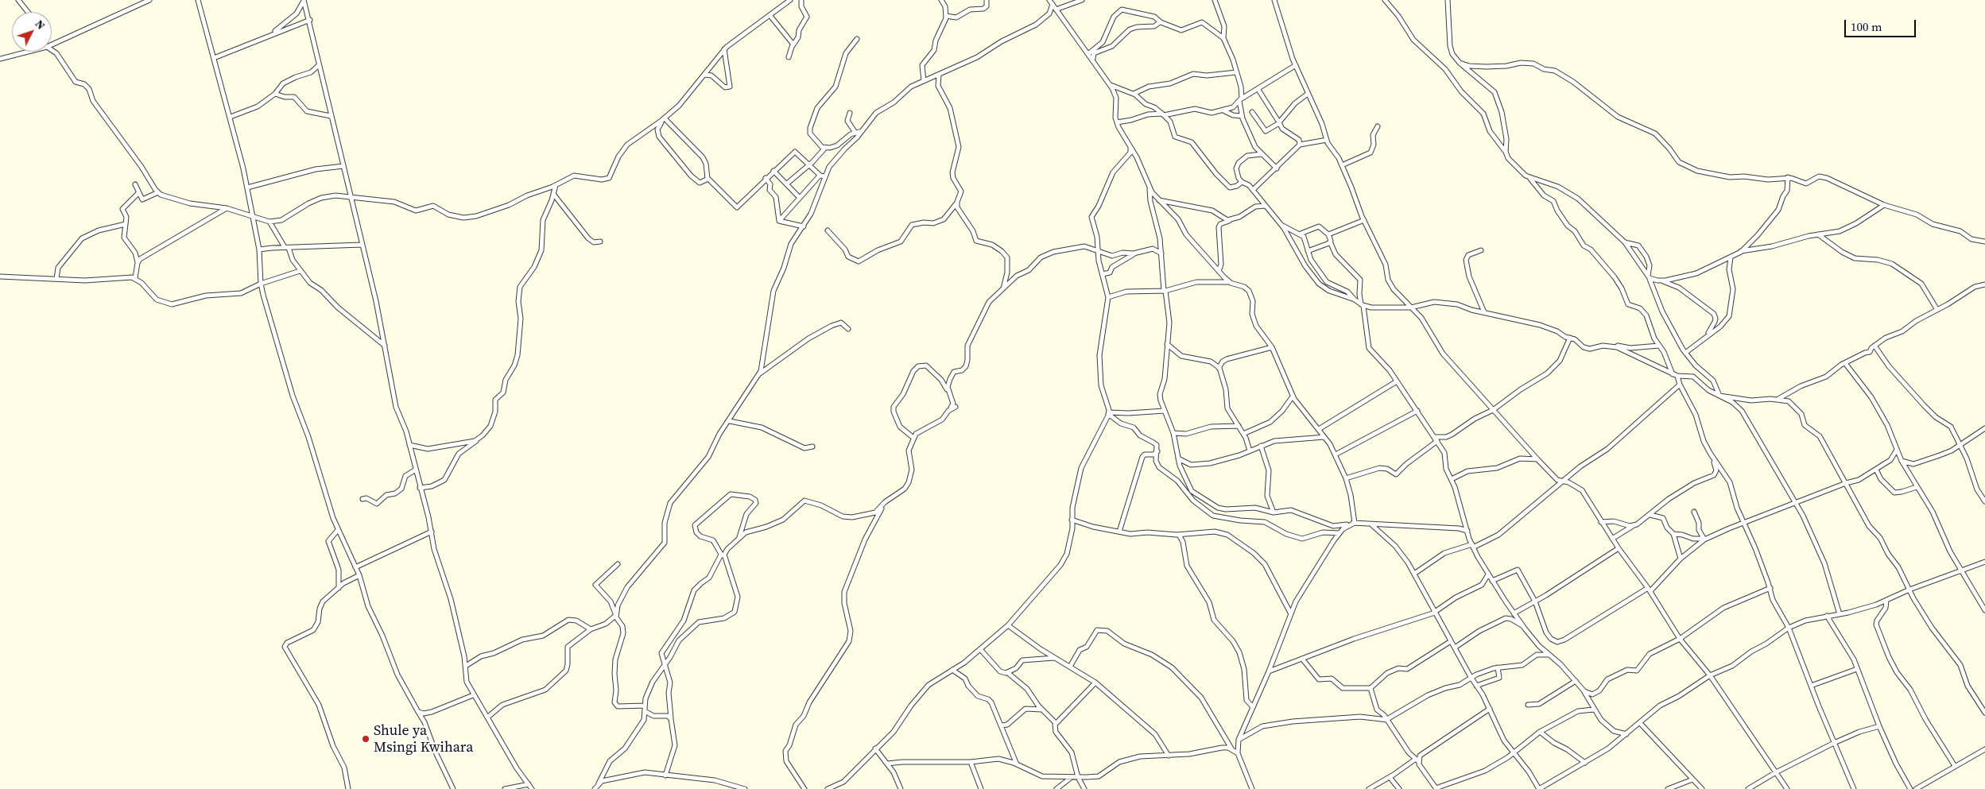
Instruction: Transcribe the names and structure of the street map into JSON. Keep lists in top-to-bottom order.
{
  "places": ["Shule ya Msingi Kwihara"],
  "scale_bar": "100 m",
  "north": "top right"
}
